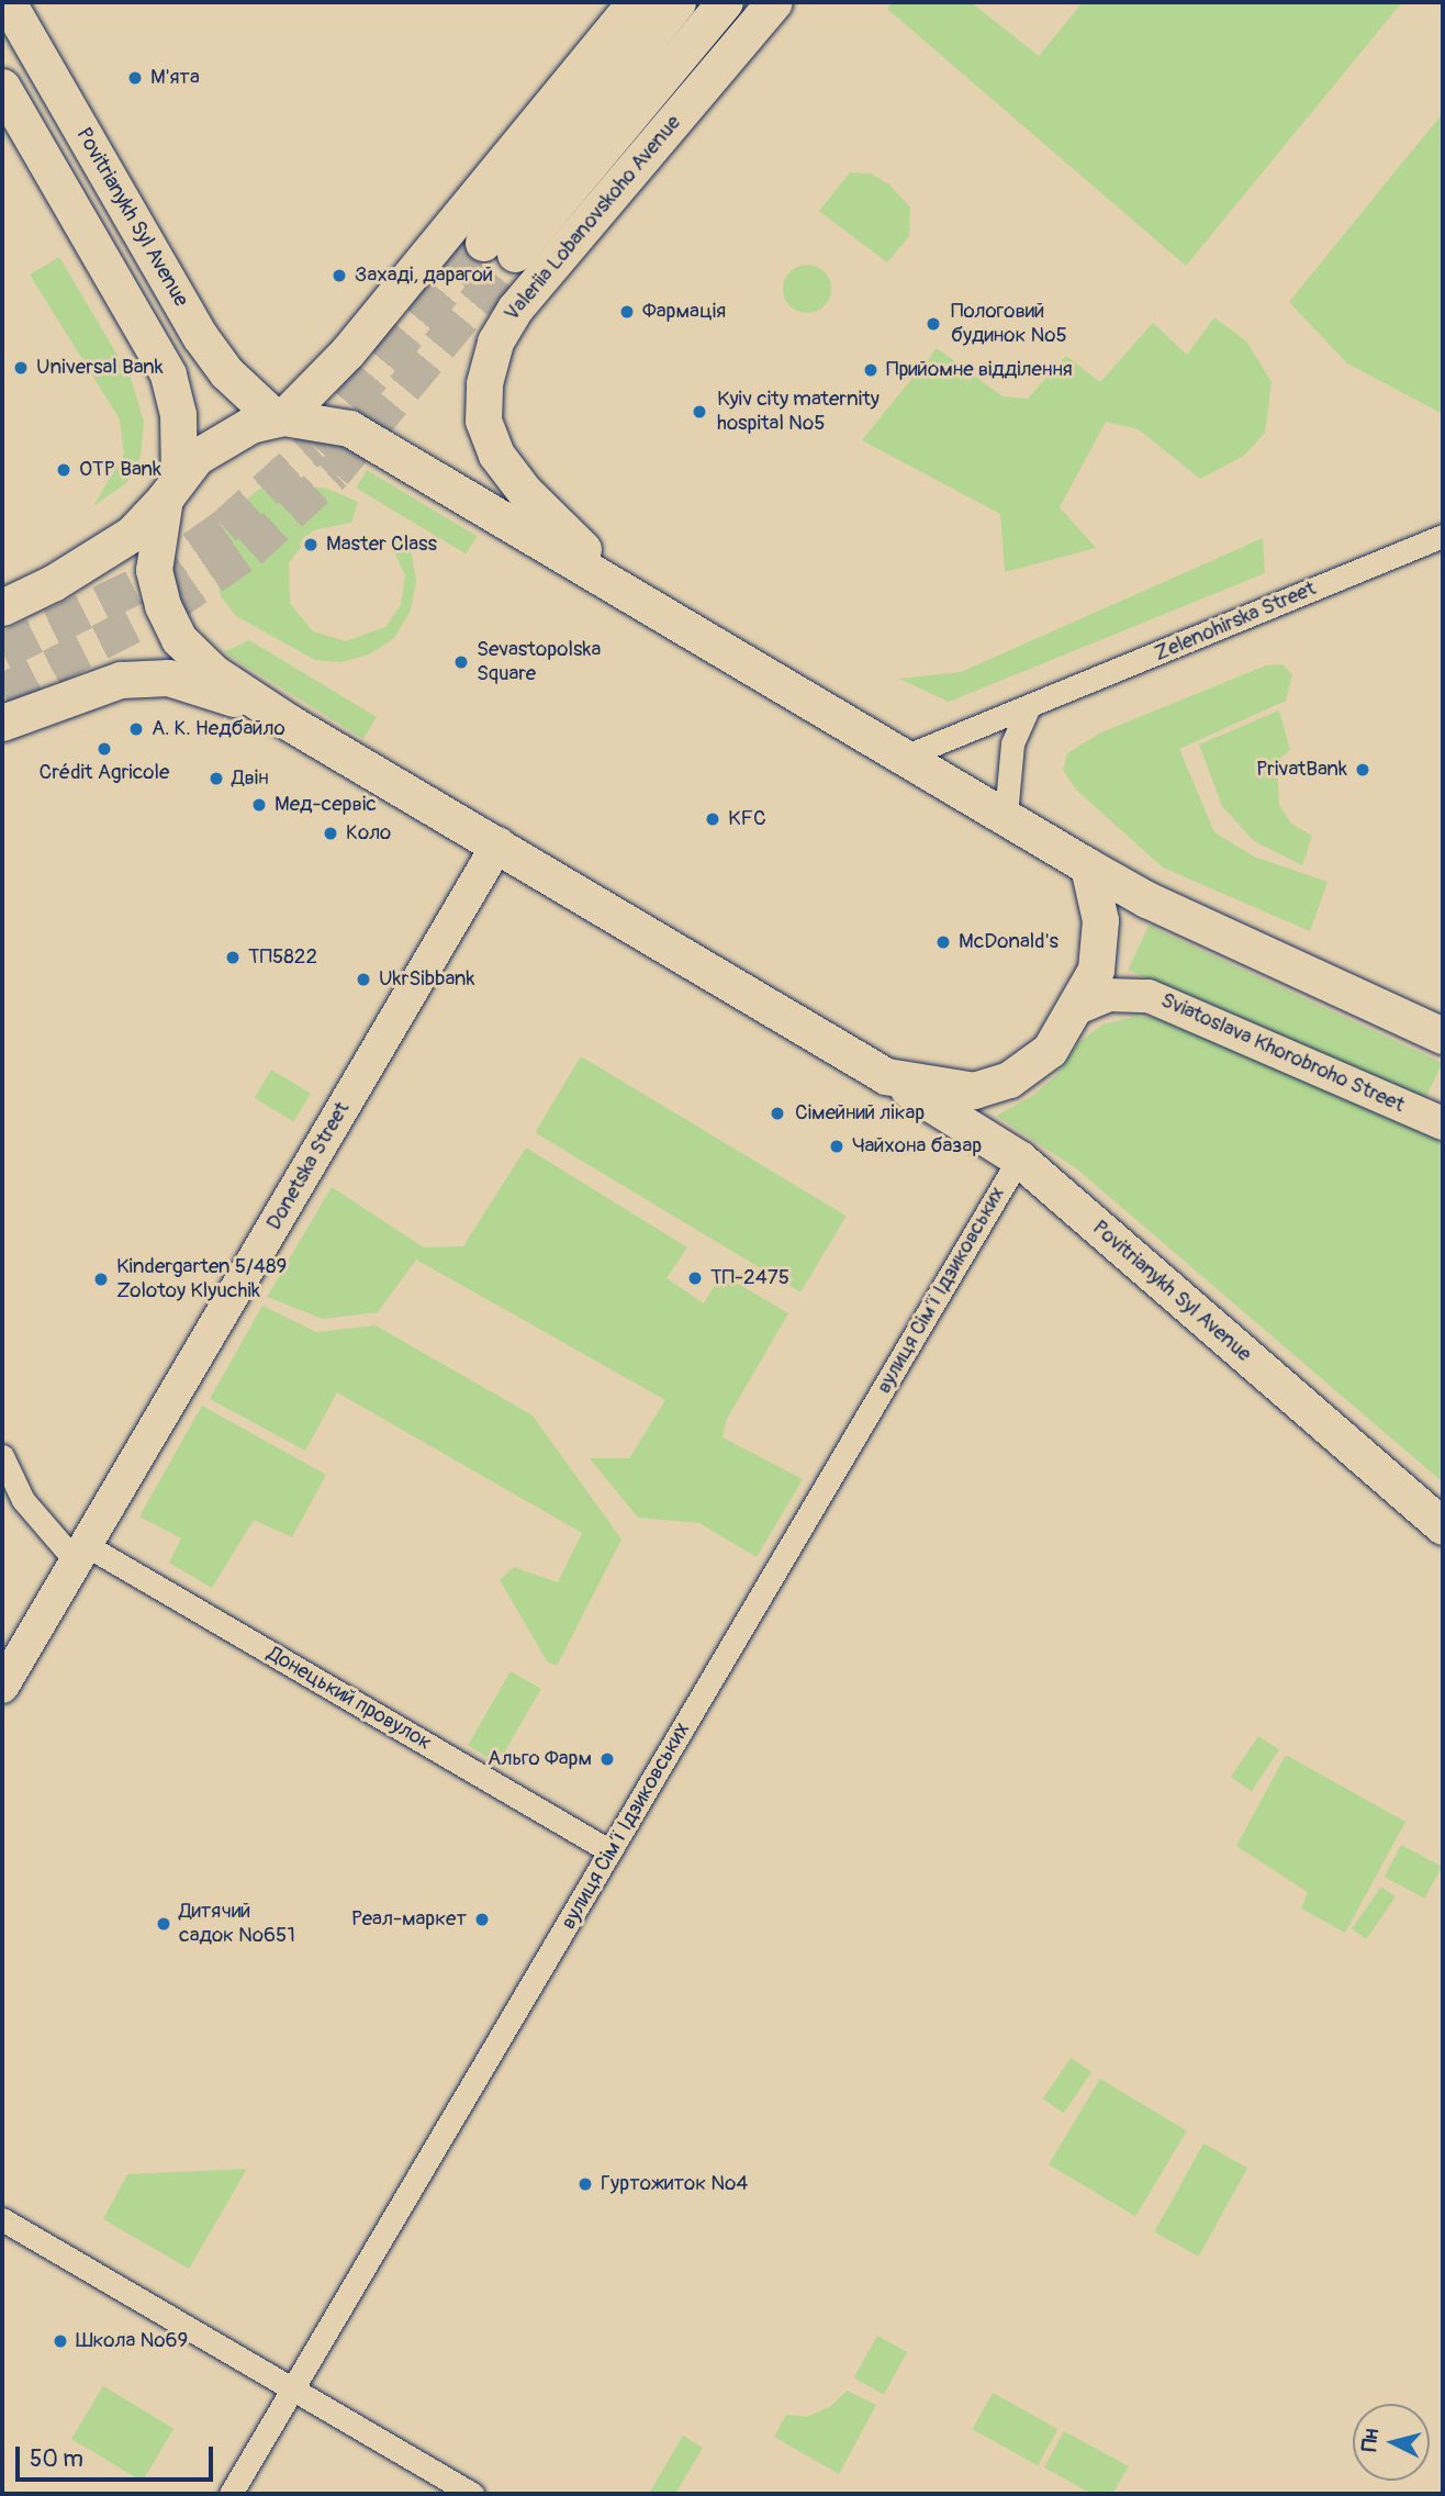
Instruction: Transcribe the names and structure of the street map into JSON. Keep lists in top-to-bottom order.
{
  "streets": {
    "main road": ["Povitrianykh Syl Avenue", "Valeriia Lobanovskoho Avenue"],
    "street": [
      "Zelenohirska Street",
      "Sviatoslava Khorobroho Street",
      "Donetska Street",
      "вулиця Сімʼї Ідзиковських",
      "Донецький провулок"
    ]
  },
  "crossings": [
    ["Povitrianykh Syl Avenue", "вулиця Сімʼї Ідзиковських"],
    ["Donetska Street", "Донецький провулок"],
    ["вулиця Сімʼї Ідзиковських", "Донецький провулок"]
  ],
  "places": [
    "М'ята",
    "Захаді, дарагой",
    "Фармація",
    "Пологовий будинок №5",
    "Universal Bank",
    "Прийомне відділення",
    "Kyiv city maternity hospital No5",
    "OTP Bank",
    "Master Class",
    "Sevastopolska Square",
    "А. К. Недбайло",
    "Crédit Agricole",
    "PrivatBank",
    "Двін",
    "Мед-сервіс",
    "KFC",
    "Коло",
    "McDonald's",
    "ТП5822",
    "UkrSibbank",
    "Сімейний лікар",
    "Чайхона базар",
    "ТП-2475",
    "Kindergarten 5/489 Zolotoy Klyuchik",
    "Альго Фарм",
    "Реал-маркет",
    "Дитячий садок №651",
    "Гуртожиток №4",
    "Школа №69"
  ],
  "scale_bar": "50 m",
  "north": "left"
}
